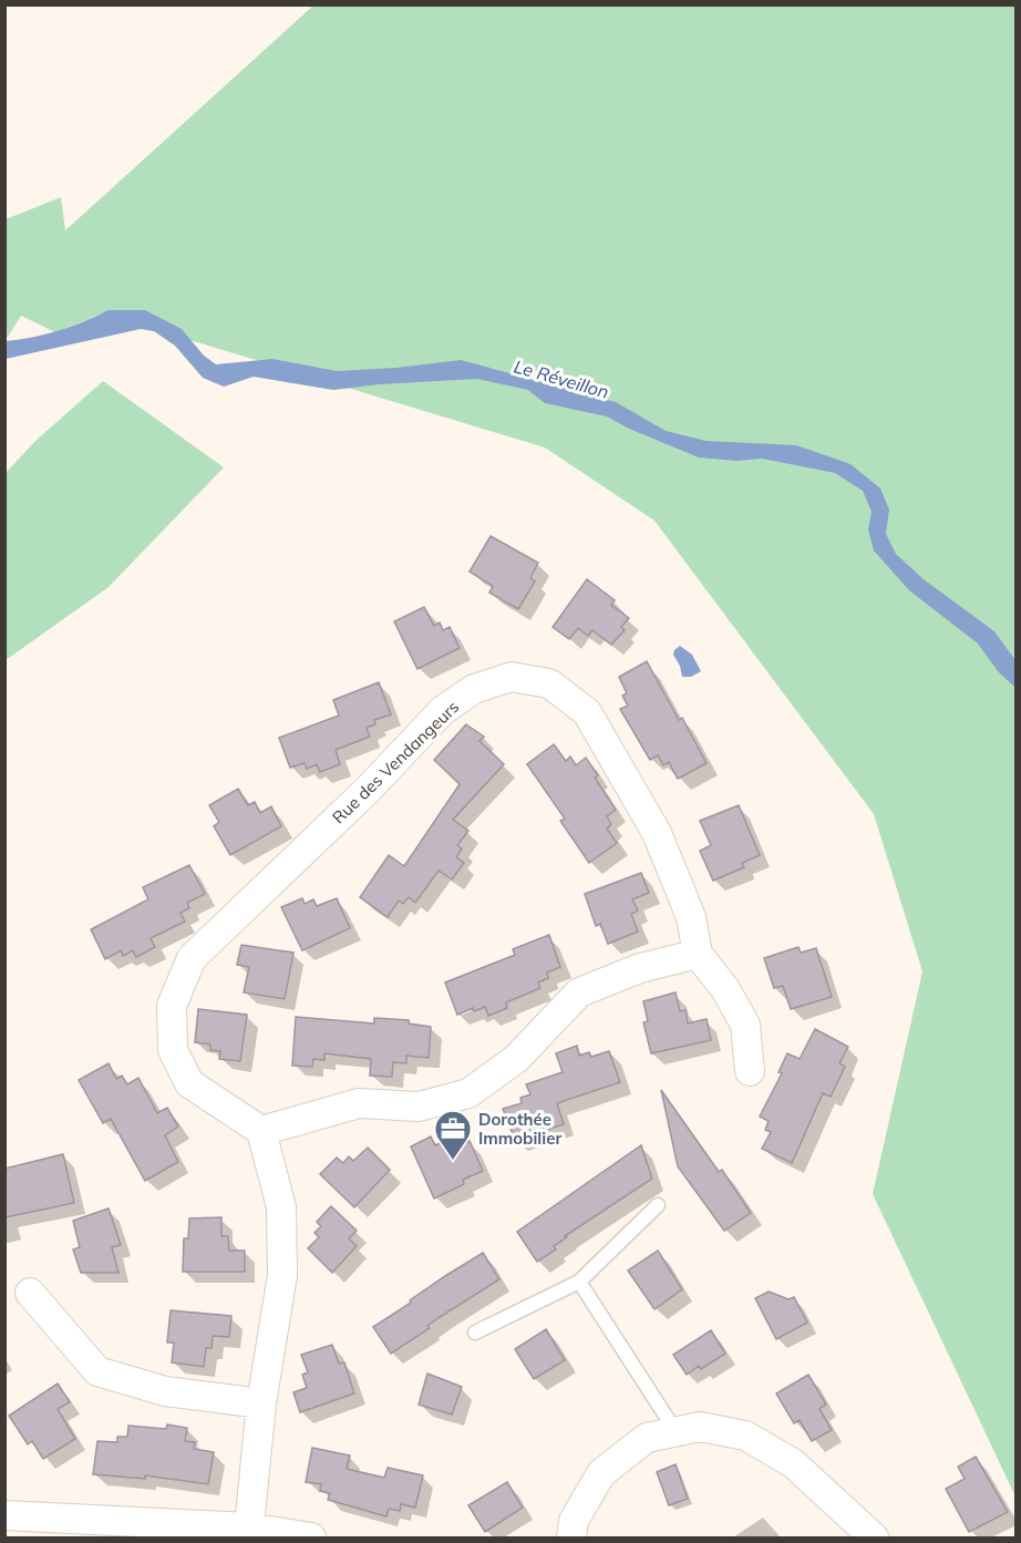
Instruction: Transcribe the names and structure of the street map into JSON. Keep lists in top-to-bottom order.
{
  "streets": {
    "street": ["Rue des Vendangeurs"]
  },
  "water": ["Le Réveillon"],
  "places": {
    "office": ["Dorothée Immobilier"]
  }
}
